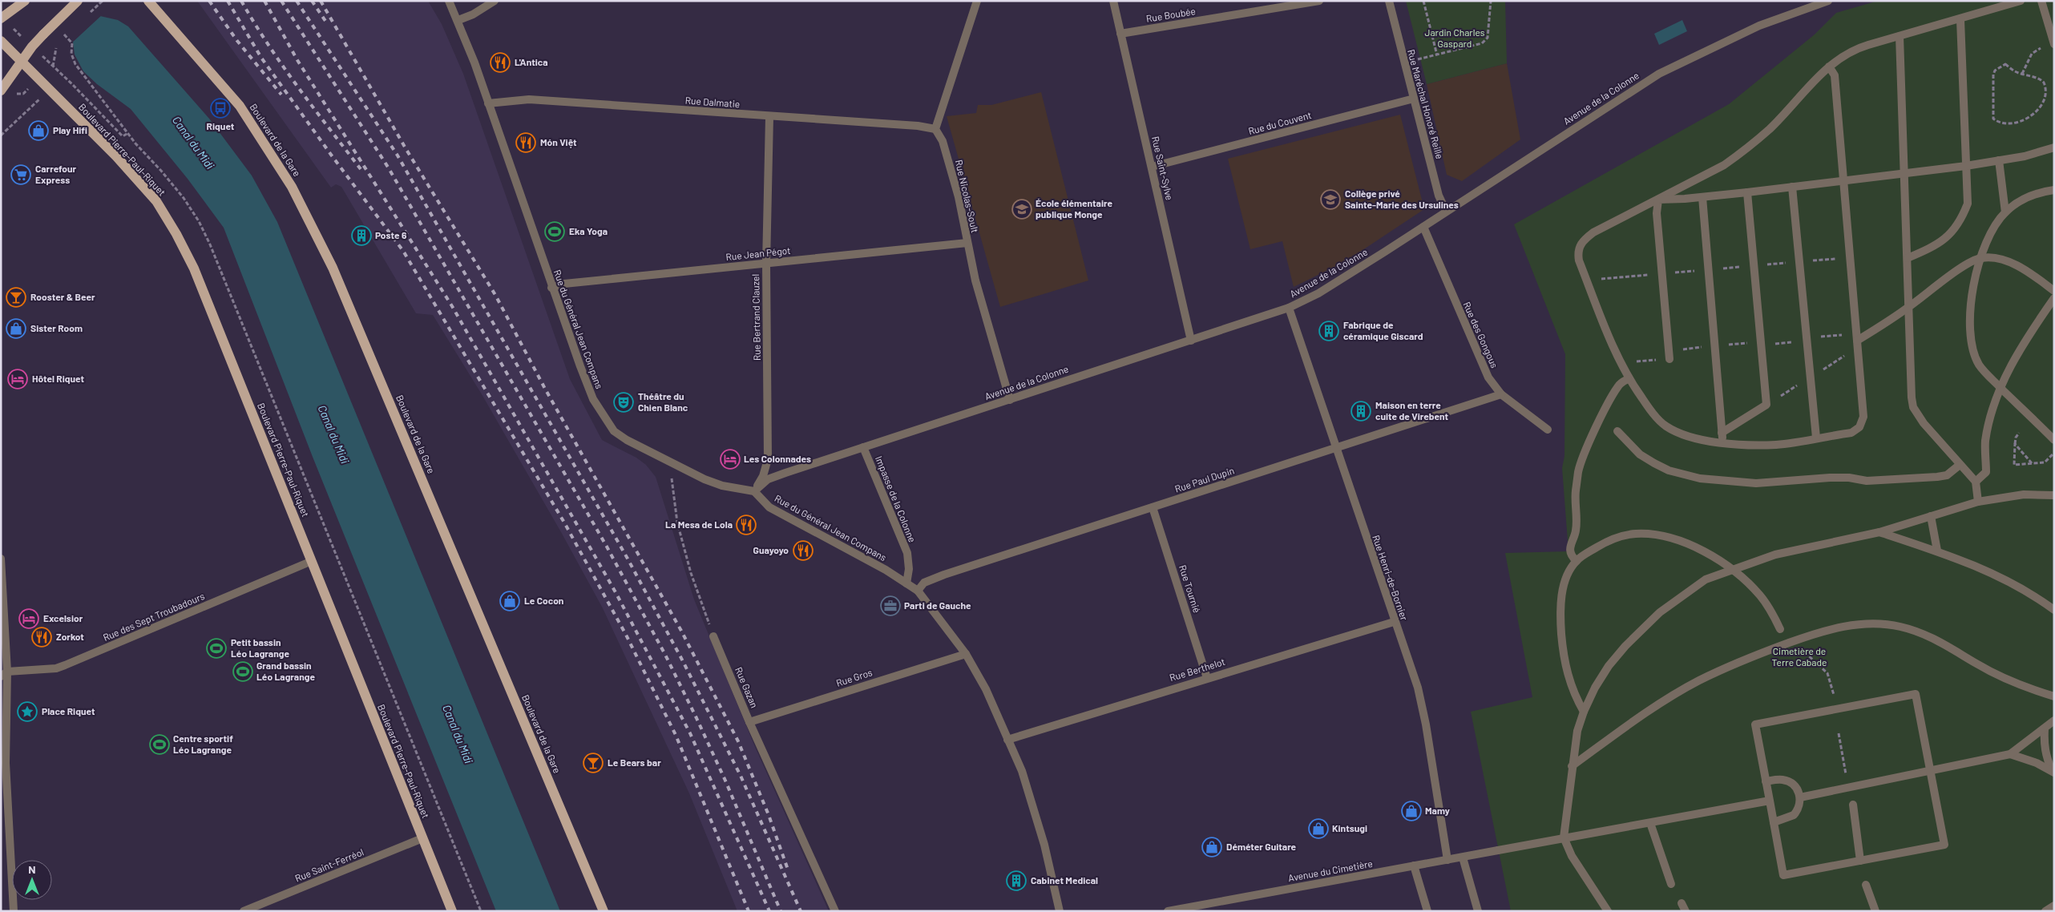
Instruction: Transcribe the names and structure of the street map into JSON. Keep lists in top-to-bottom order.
{
  "streets": {
    "main road": ["Boulevard de la Gare", "Boulevard Pierre-Paul-Riquet"],
    "street": [
      "Rue Boubée",
      "Avenue de la Colonne",
      "Rue Dalmatie",
      "Rue Maréchal Honoré Reille",
      "Rue du Couvent",
      "Rue Saint-Sylve",
      "Rue Nicolas-Soult",
      "Rue Jean Pégot",
      "Rue Bertrand Clauzel",
      "Rue du Général Jean Compans",
      "Rue des Gongous",
      "Rue Paul Dupin",
      "Impasse de la Colonne",
      "Rue Henri-de-Bornier",
      "Rue Tournié",
      "Rue des Sept Troubadours",
      "Rue Berthelot",
      "Rue Gros",
      "Rue Gazan",
      "Rue Saint-Ferréol",
      "Avenue du Cimetière"
    ]
  },
  "crossings": [
    ["Rue Boubée", "Rue Saint-Sylve"],
    ["Avenue de la Colonne", "Rue Maréchal Honoré Reille"],
    ["Avenue de la Colonne", "Rue Saint-Sylve"],
    ["Avenue de la Colonne", "Rue Nicolas-Soult"],
    ["Avenue de la Colonne", "Rue Bertrand Clauzel"],
    ["Avenue de la Colonne", "Rue du Général Jean Compans"],
    ["Avenue de la Colonne", "Rue des Gongous"],
    ["Avenue de la Colonne", "Impasse de la Colonne"],
    ["Avenue de la Colonne", "Rue Henri-de-Bornier"],
    ["Rue Dalmatie", "Rue Nicolas-Soult"],
    ["Rue Dalmatie", "Rue Bertrand Clauzel"],
    ["Rue Dalmatie", "Rue du Général Jean Compans"],
    ["Rue Maréchal Honoré Reille", "Rue du Couvent"],
    ["Rue du Couvent", "Rue Saint-Sylve"],
    ["Boulevard Pierre-Paul-Riquet", "Rue des Sept Troubadours"],
    ["Boulevard Pierre-Paul-Riquet", "Rue Saint-Ferréol"],
    ["Rue Nicolas-Soult", "Rue Jean Pégot"],
    ["Rue Jean Pégot", "Rue Bertrand Clauzel"],
    ["Rue Jean Pégot", "Rue du Général Jean Compans"],
    ["Rue Bertrand Clauzel", "Rue du Général Jean Compans"],
    ["Rue du Général Jean Compans", "Rue Paul Dupin"],
    ["Rue du Général Jean Compans", "Impasse de la Colonne"],
    ["Rue du Général Jean Compans", "Rue Berthelot"],
    ["Rue du Général Jean Compans", "Rue Gros"],
    ["Rue des Gongous", "Rue Paul Dupin"],
    ["Rue Paul Dupin", "Rue Henri-de-Bornier"],
    ["Rue Paul Dupin", "Rue Tournié"],
    ["Rue Henri-de-Bornier", "Rue Berthelot"],
    ["Rue Henri-de-Bornier", "Avenue du Cimetière"],
    ["Rue Tournié", "Rue Berthelot"],
    ["Rue Gros", "Rue Gazan"]
  ],
  "water": ["Canal du Midi"],
  "parks": ["Jardin Charles Gaspard", "Cimetière de Terre Cabade"],
  "places": {
    "restaurant": [
      "L'Antica",
      "Món Việt",
      "La Mesa de Lola",
      "Guayoyo",
      "Zorkot"
    ],
    "bus stop": ["Riquet"],
    "shop": [
      "Play Hifi",
      "Sister Room",
      "Le Cocon",
      "Mamy",
      "Kintsugi",
      "Déméter Guitare"
    ],
    "supermarket": ["Carrefour Express"],
    "school or university": ["Collège privé Sainte-Marie des Ursulines", "École élémentaire publique Monge"],
    "sports": [
      "Eka Yoga",
      "Petit bassin Léo Lagrange",
      "Grand bassin Léo Lagrange",
      "Centre sportif Léo Lagrange"
    ],
    "building": [
      "Poste 6",
      "Fabrique de céramique Giscard",
      "Maison en terre cuite de Virebent",
      "Cabinet Medical"
    ],
    "bar": ["Rooster & Beer", "Le Bears bar"],
    "hotel": ["Hôtel Riquet", "Les Colonnades", "Excelsior"],
    "theatre": ["Théâtre du Chien Blanc"],
    "office": ["Parti de Gauche"],
    "place": ["Place Riquet"]
  },
  "north": "top"
}
